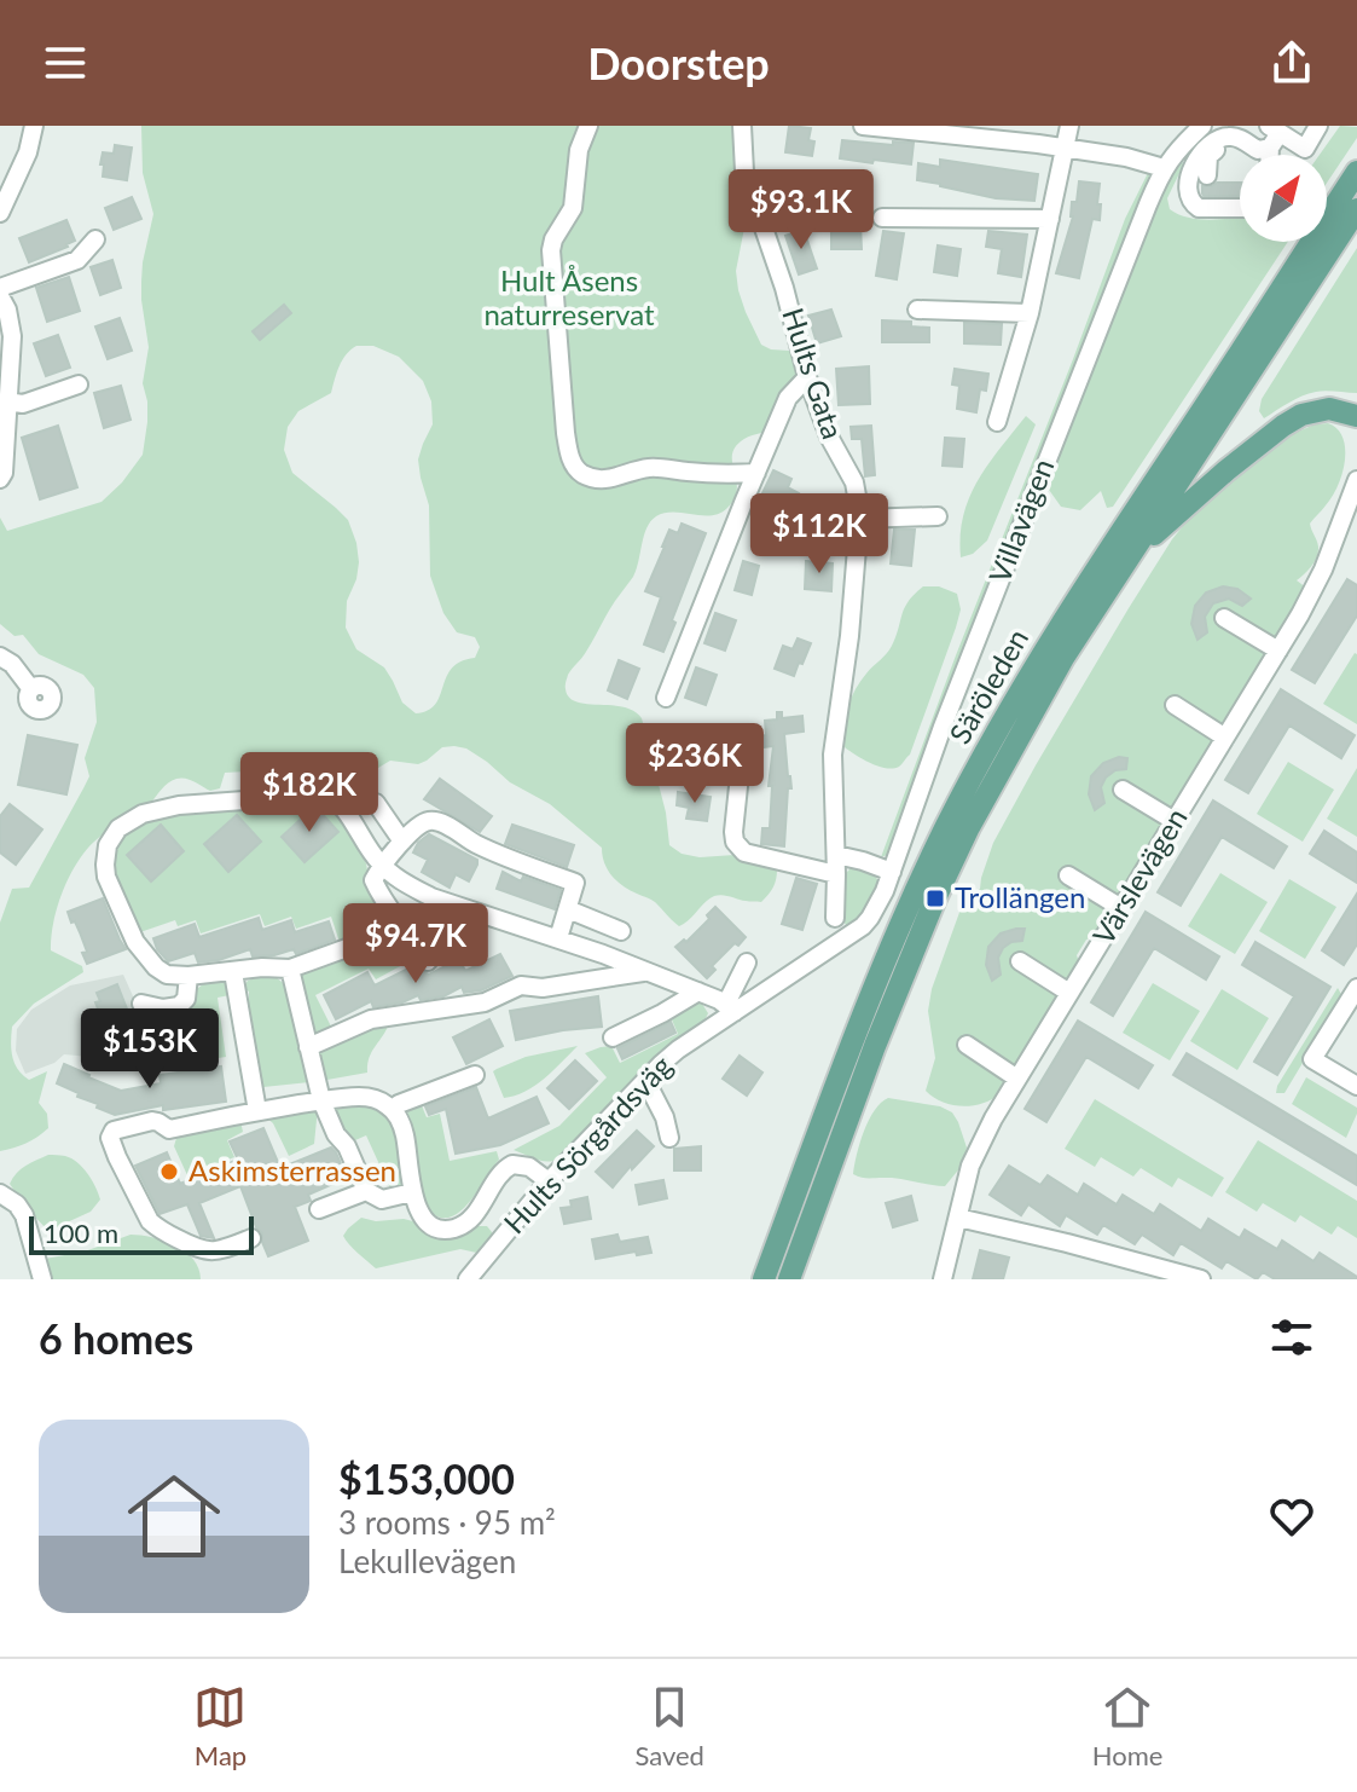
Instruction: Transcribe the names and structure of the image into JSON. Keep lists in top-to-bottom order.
{
  "streets": {
    "main road": ["Säröleden"],
    "street": [
      "Hults Gata",
      "Villavägen",
      "Värslevägen",
      "Hults Sörgårdsväg"
    ]
  },
  "crossings": [
    ["Villavägen", "Hults Sörgårdsväg"]
  ],
  "parks": ["Hult Åsens naturreservat"],
  "places": {
    "transit": ["Trollängen"],
    "other": ["Askimsterrassen"]
  },
  "scale_bar": "100 m",
  "north": "top right",
  "page": {
    "header": "Doorstep",
    "price": [
      "$93.1K",
      "$112K",
      "$236K",
      "$182K",
      "$94.7K",
      "$153K"
    ],
    "scale": "100 m",
    "heading": "6 homes",
    "list": [
      {
        "name": "$153,000",
        "note": "3 rooms · 95 m² · Lekullevägen"
      }
    ],
    "tabs": ["Map", "Saved", "Home"]
  }
}
